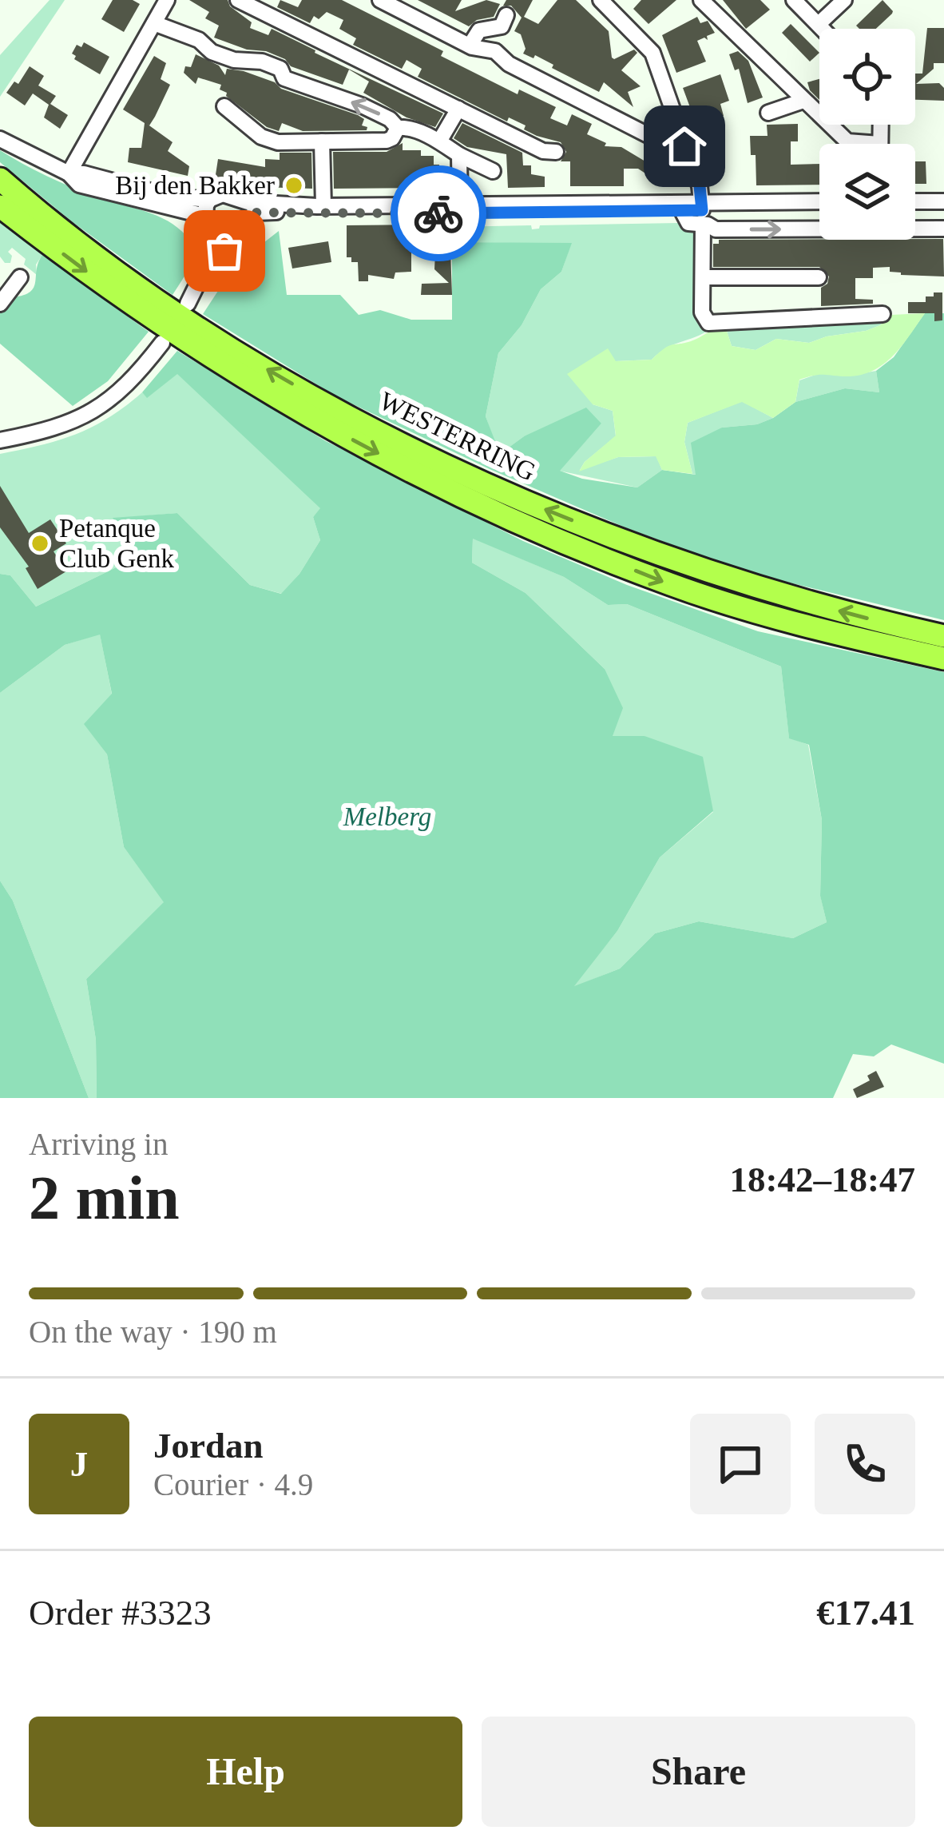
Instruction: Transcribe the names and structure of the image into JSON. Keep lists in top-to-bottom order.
{
  "streets": {
    "highway": ["WESTERRING"]
  },
  "parks": ["Melberg"],
  "places": ["Bij den Bakker", "Petanque Club Genk"],
  "page": {
    "heading": ["2 min", "Arriving in", "18:42–18:47"],
    "panel": [
      "Jordan",
      "Courier · 4.9",
      "Order #3323",
      "€17.41"
    ],
    "bar": "On the way · 190 m",
    "round": "J",
    "buttons": ["Help", "Share"]
  }
}
